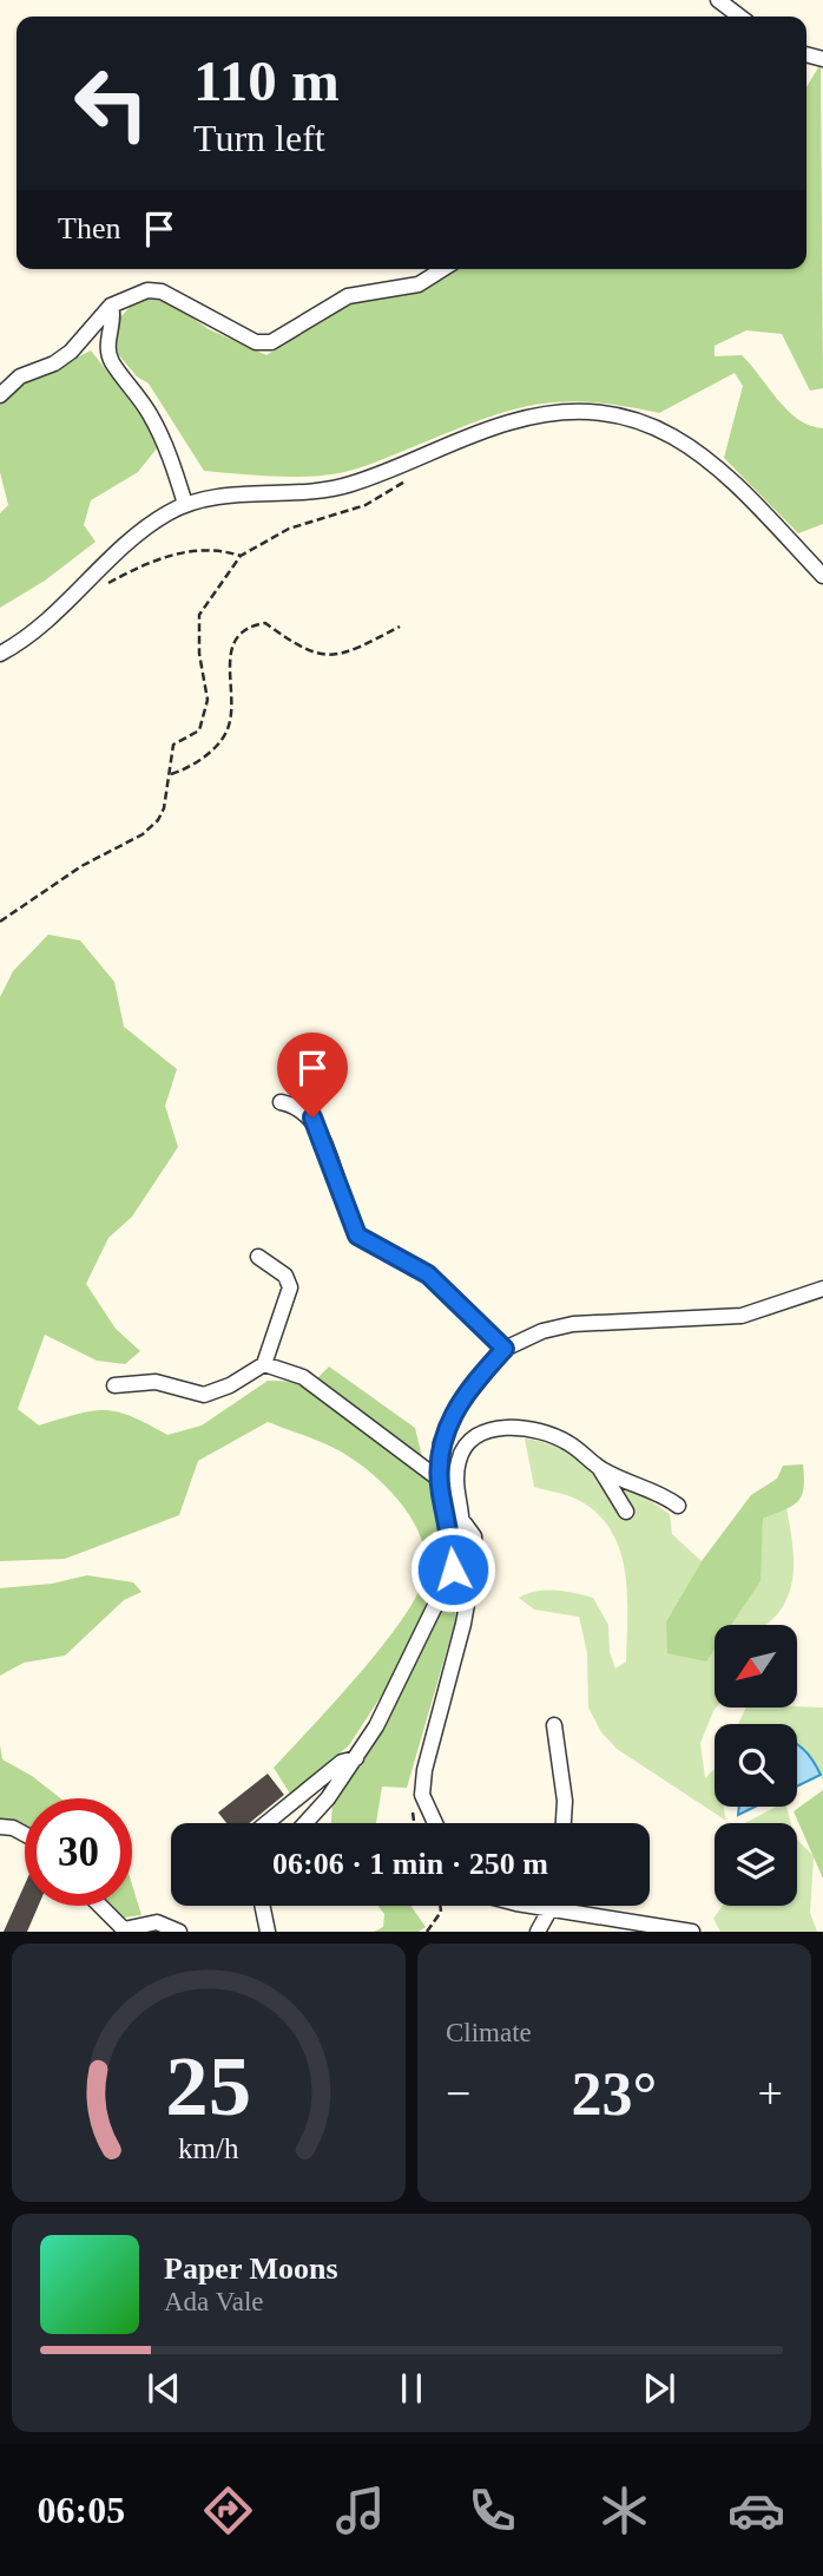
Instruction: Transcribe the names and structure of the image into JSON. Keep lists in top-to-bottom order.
{
  "north": "bottom left",
  "page": {
    "turn": ["110 m", "Turn left"],
    "then": "Then",
    "limit": "30",
    "trip": "06:06 · 1 min · 250 m",
    "tile": "Climate",
    "heat": ["−", "23°", "+"],
    "song": ["Paper Moons", "Ada Vale"],
    "tabs": "06:05",
    "gauge": ["25", "km/h"]
  }
}
